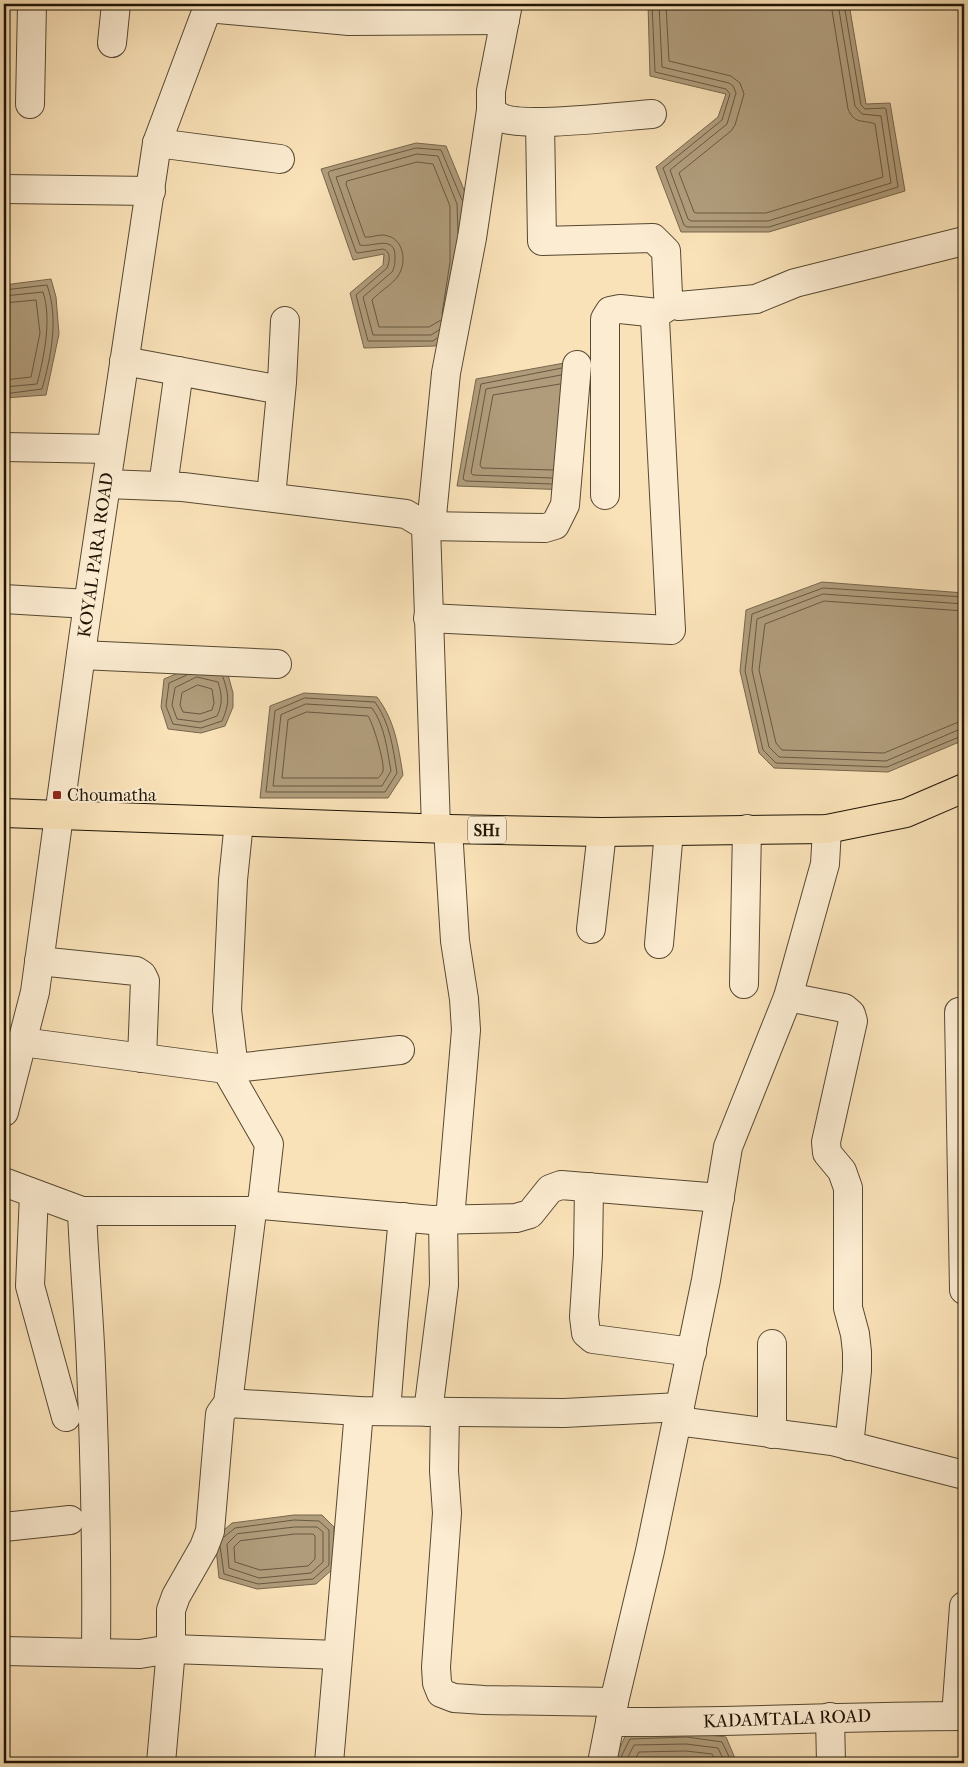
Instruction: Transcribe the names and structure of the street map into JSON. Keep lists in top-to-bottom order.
{
  "streets": {
    "main road": ["SH1"],
    "street": ["KOYAL PARA ROAD", "KADAMTALA ROAD"]
  },
  "crossings": [
    ["KOYAL PARA ROAD", "SH1"]
  ],
  "places": {
    "transit": ["Choumatha"]
  }
}
